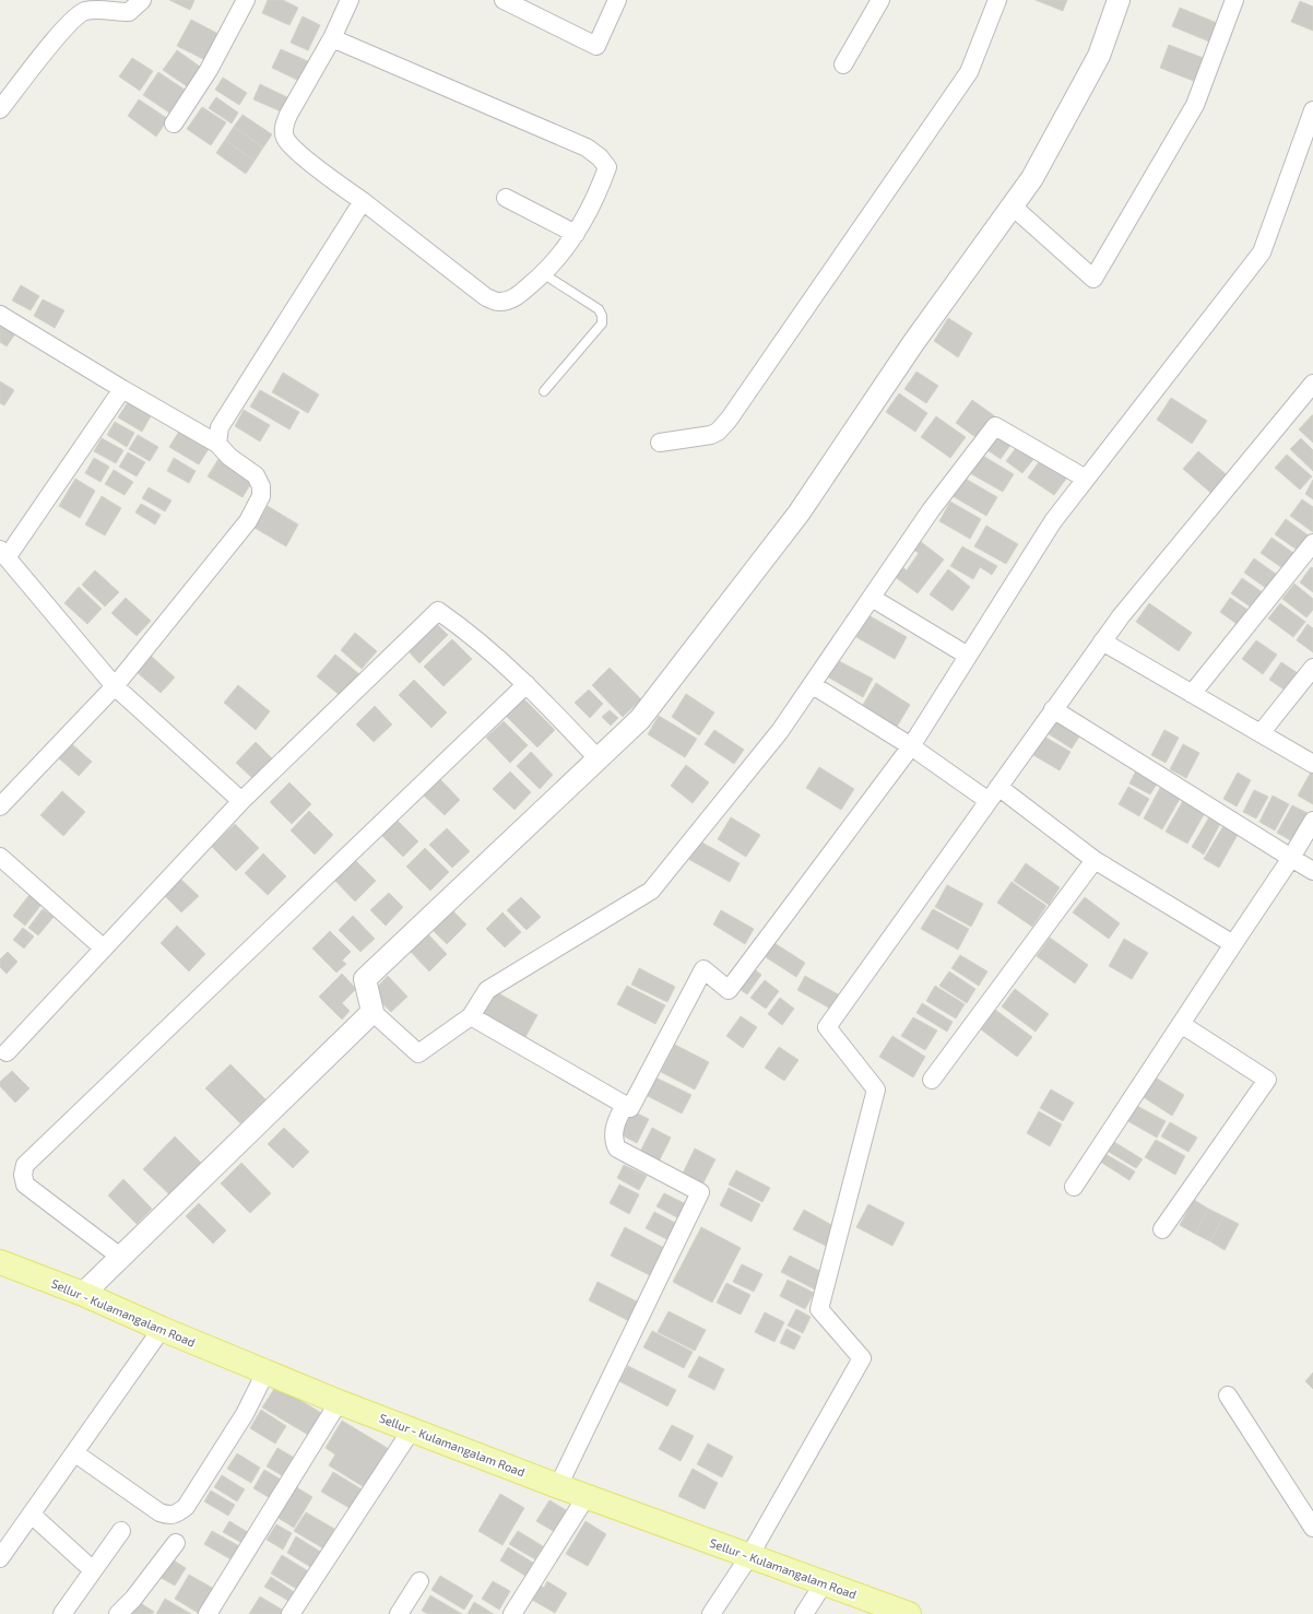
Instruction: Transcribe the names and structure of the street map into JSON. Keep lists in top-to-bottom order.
{
  "streets": {
    "main road": ["Sellur - Kulamangalam Road"]
  }
}
